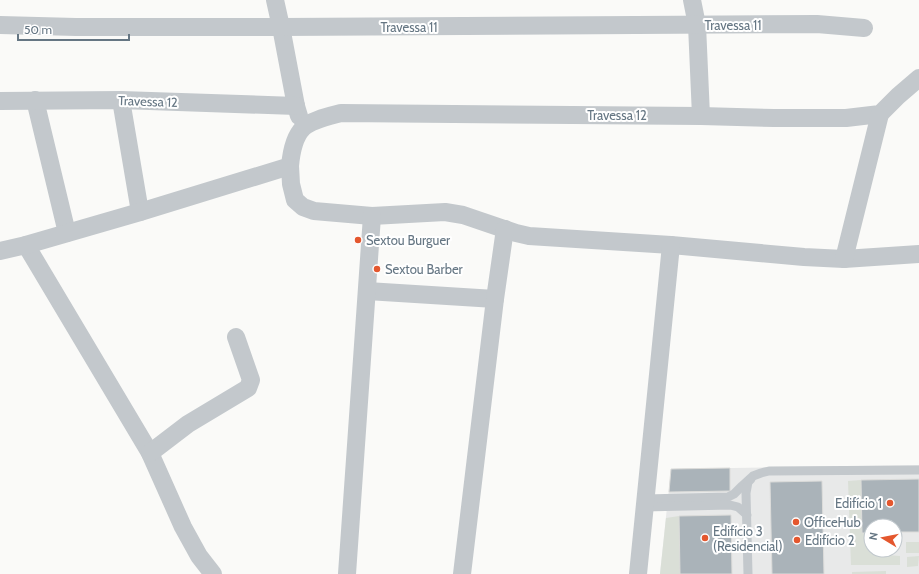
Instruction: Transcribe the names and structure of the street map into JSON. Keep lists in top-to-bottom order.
{
  "streets": {
    "street": ["Travessa 11", "Travessa 12"]
  },
  "places": [
    "Sextou Burguer",
    "Sextou Barber",
    "Edifício 1",
    "OfficeHub",
    "Edifício 3 (Residencial)",
    "Edifício 2"
  ],
  "scale_bar": "50 m",
  "north": "left"
}
